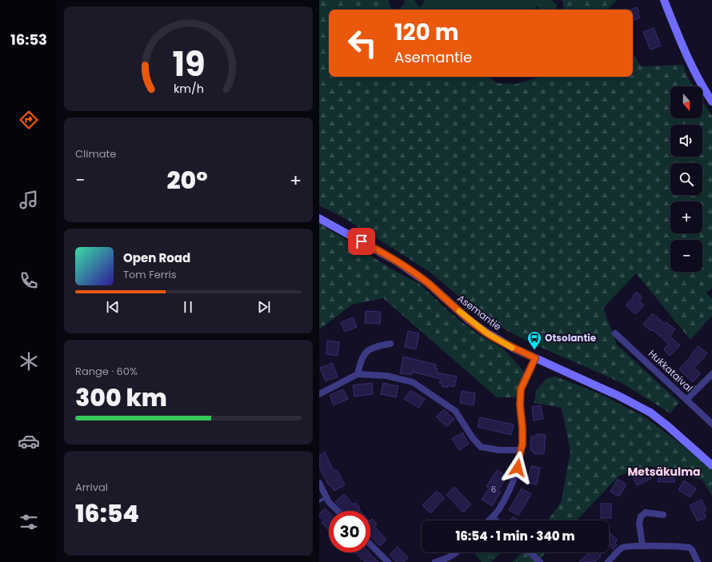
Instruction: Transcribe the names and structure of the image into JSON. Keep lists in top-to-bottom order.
{
  "streets": {
    "main road": ["Asemantie"],
    "street": ["Hukkataival"]
  },
  "districts": ["Metsäkulma"],
  "places": {
    "bus stop": ["Otsolantie"]
  },
  "house_numbers": ["6"],
  "north": "bottom",
  "page": {
    "tabs": "16:53",
    "turn": ["120 m", "Asemantie"],
    "map_buttons": ["+", "−"],
    "tile": [
      "Climate",
      ["Range · 60%", "300 km"],
      ["Arrival", "16:54"]
    ],
    "heat": ["−", "20°", "+"],
    "song": ["Open Road", "Tom Ferris"],
    "limit": "30",
    "trip": "16:54 · 1 min · 340 m",
    "gauge": ["19", "km/h"]
  }
}
